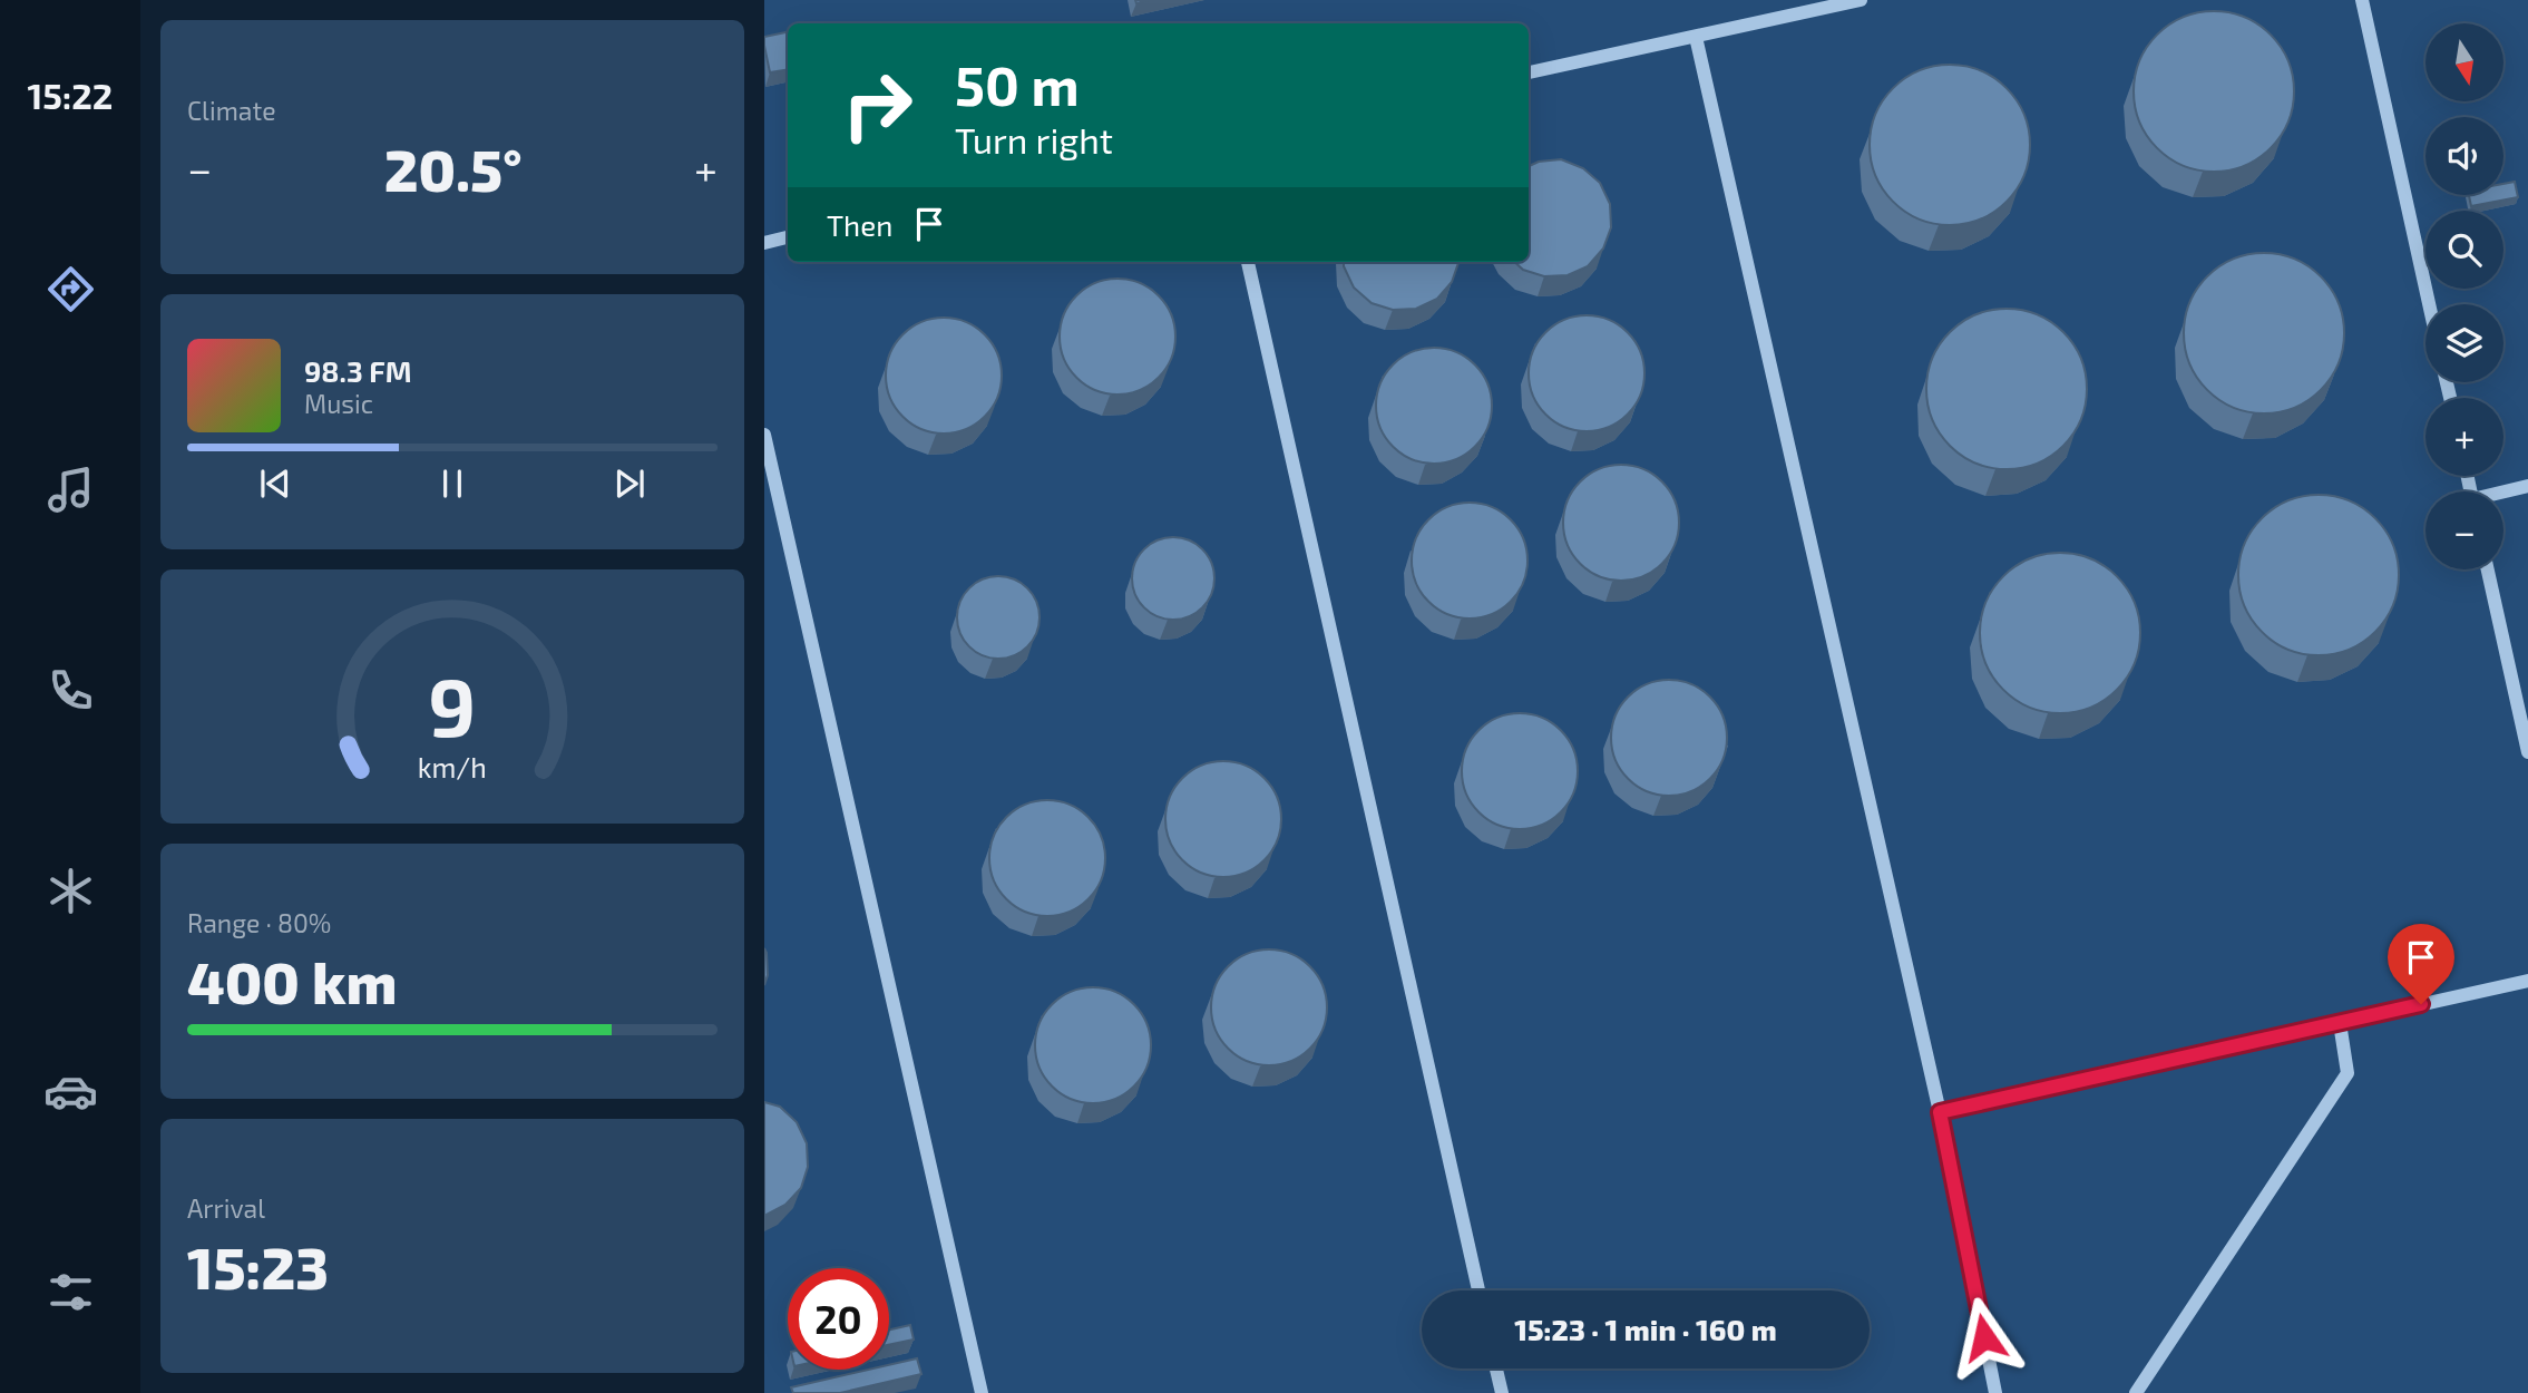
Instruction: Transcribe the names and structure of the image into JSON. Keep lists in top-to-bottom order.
{
  "north": "bottom",
  "page": {
    "tabs": "15:22",
    "tile": [
      "Climate",
      ["Range · 80%", "400 km"],
      ["Arrival", "15:23"]
    ],
    "map_buttons": ["+", "−"],
    "turn": ["50 m", "Turn right"],
    "heat": ["−", "20.5°", "+"],
    "then": "Then",
    "song": ["98.3 FM", "Music"],
    "limit": "20",
    "trip": "15:23 · 1 min · 160 m",
    "gauge": ["9", "km/h"]
  }
}
